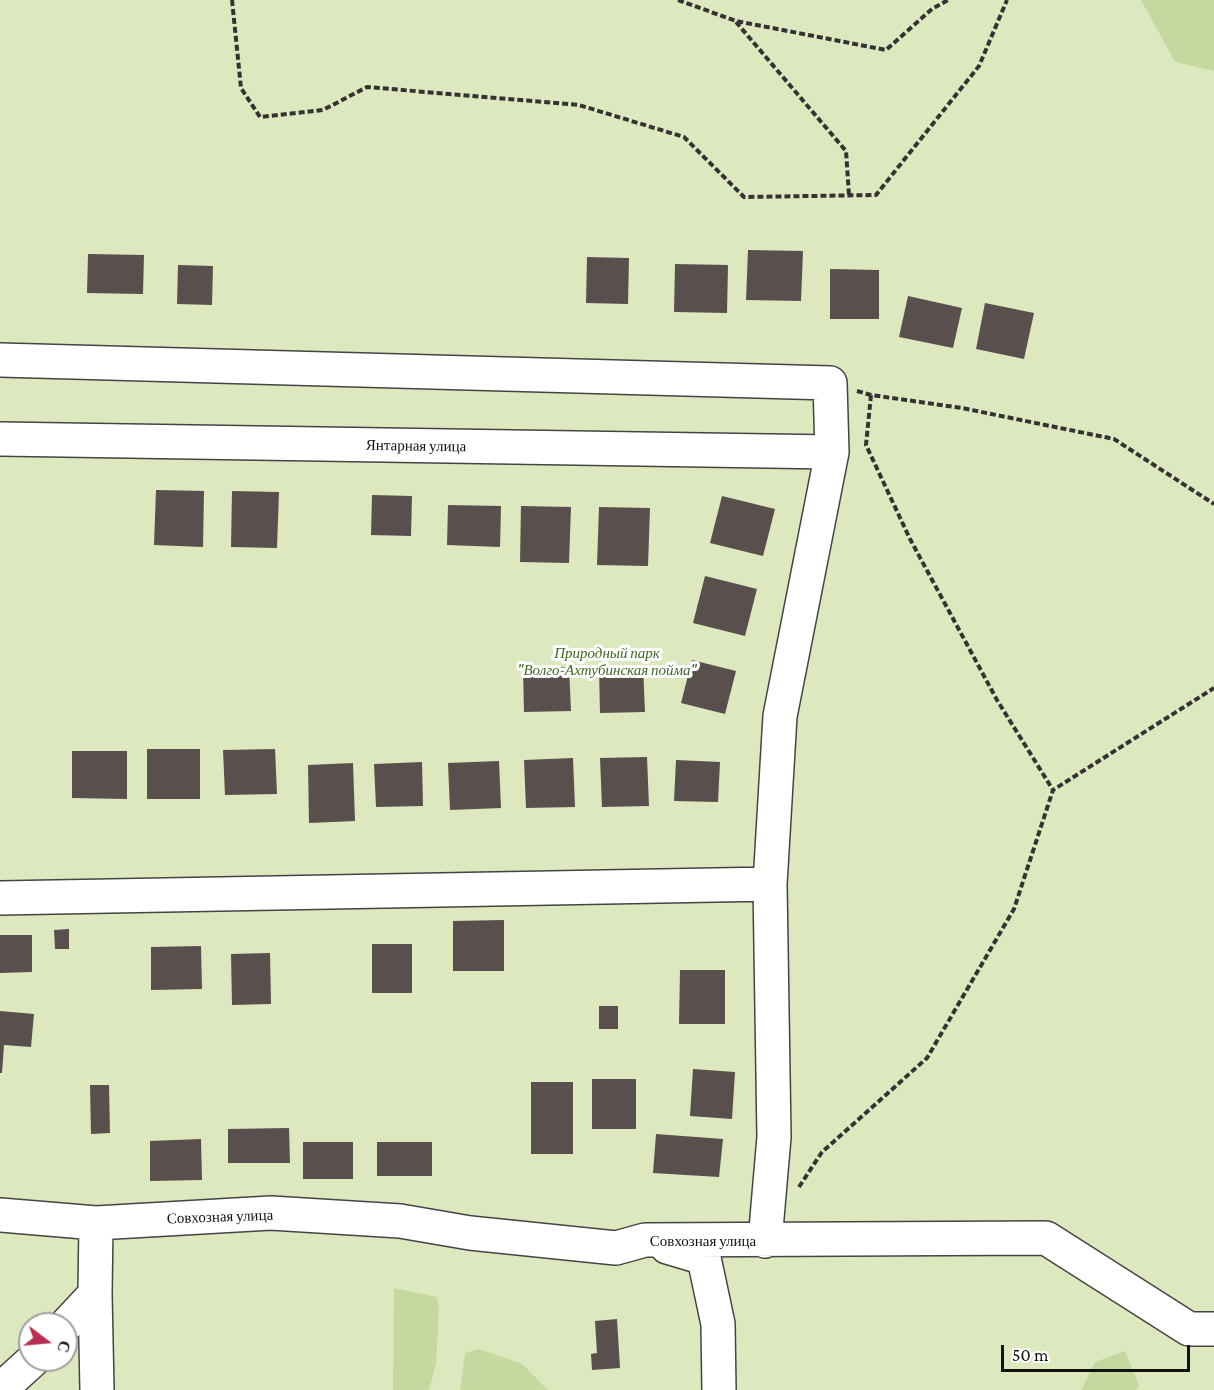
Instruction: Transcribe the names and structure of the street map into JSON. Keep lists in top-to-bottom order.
{
  "streets": {
    "street": ["Янтарная улица", "Совхозная улица"]
  },
  "parks": ["Природный парк \"Волго-Ахтубинская пойма\""],
  "scale_bar": "50 m",
  "north": "right"
}
